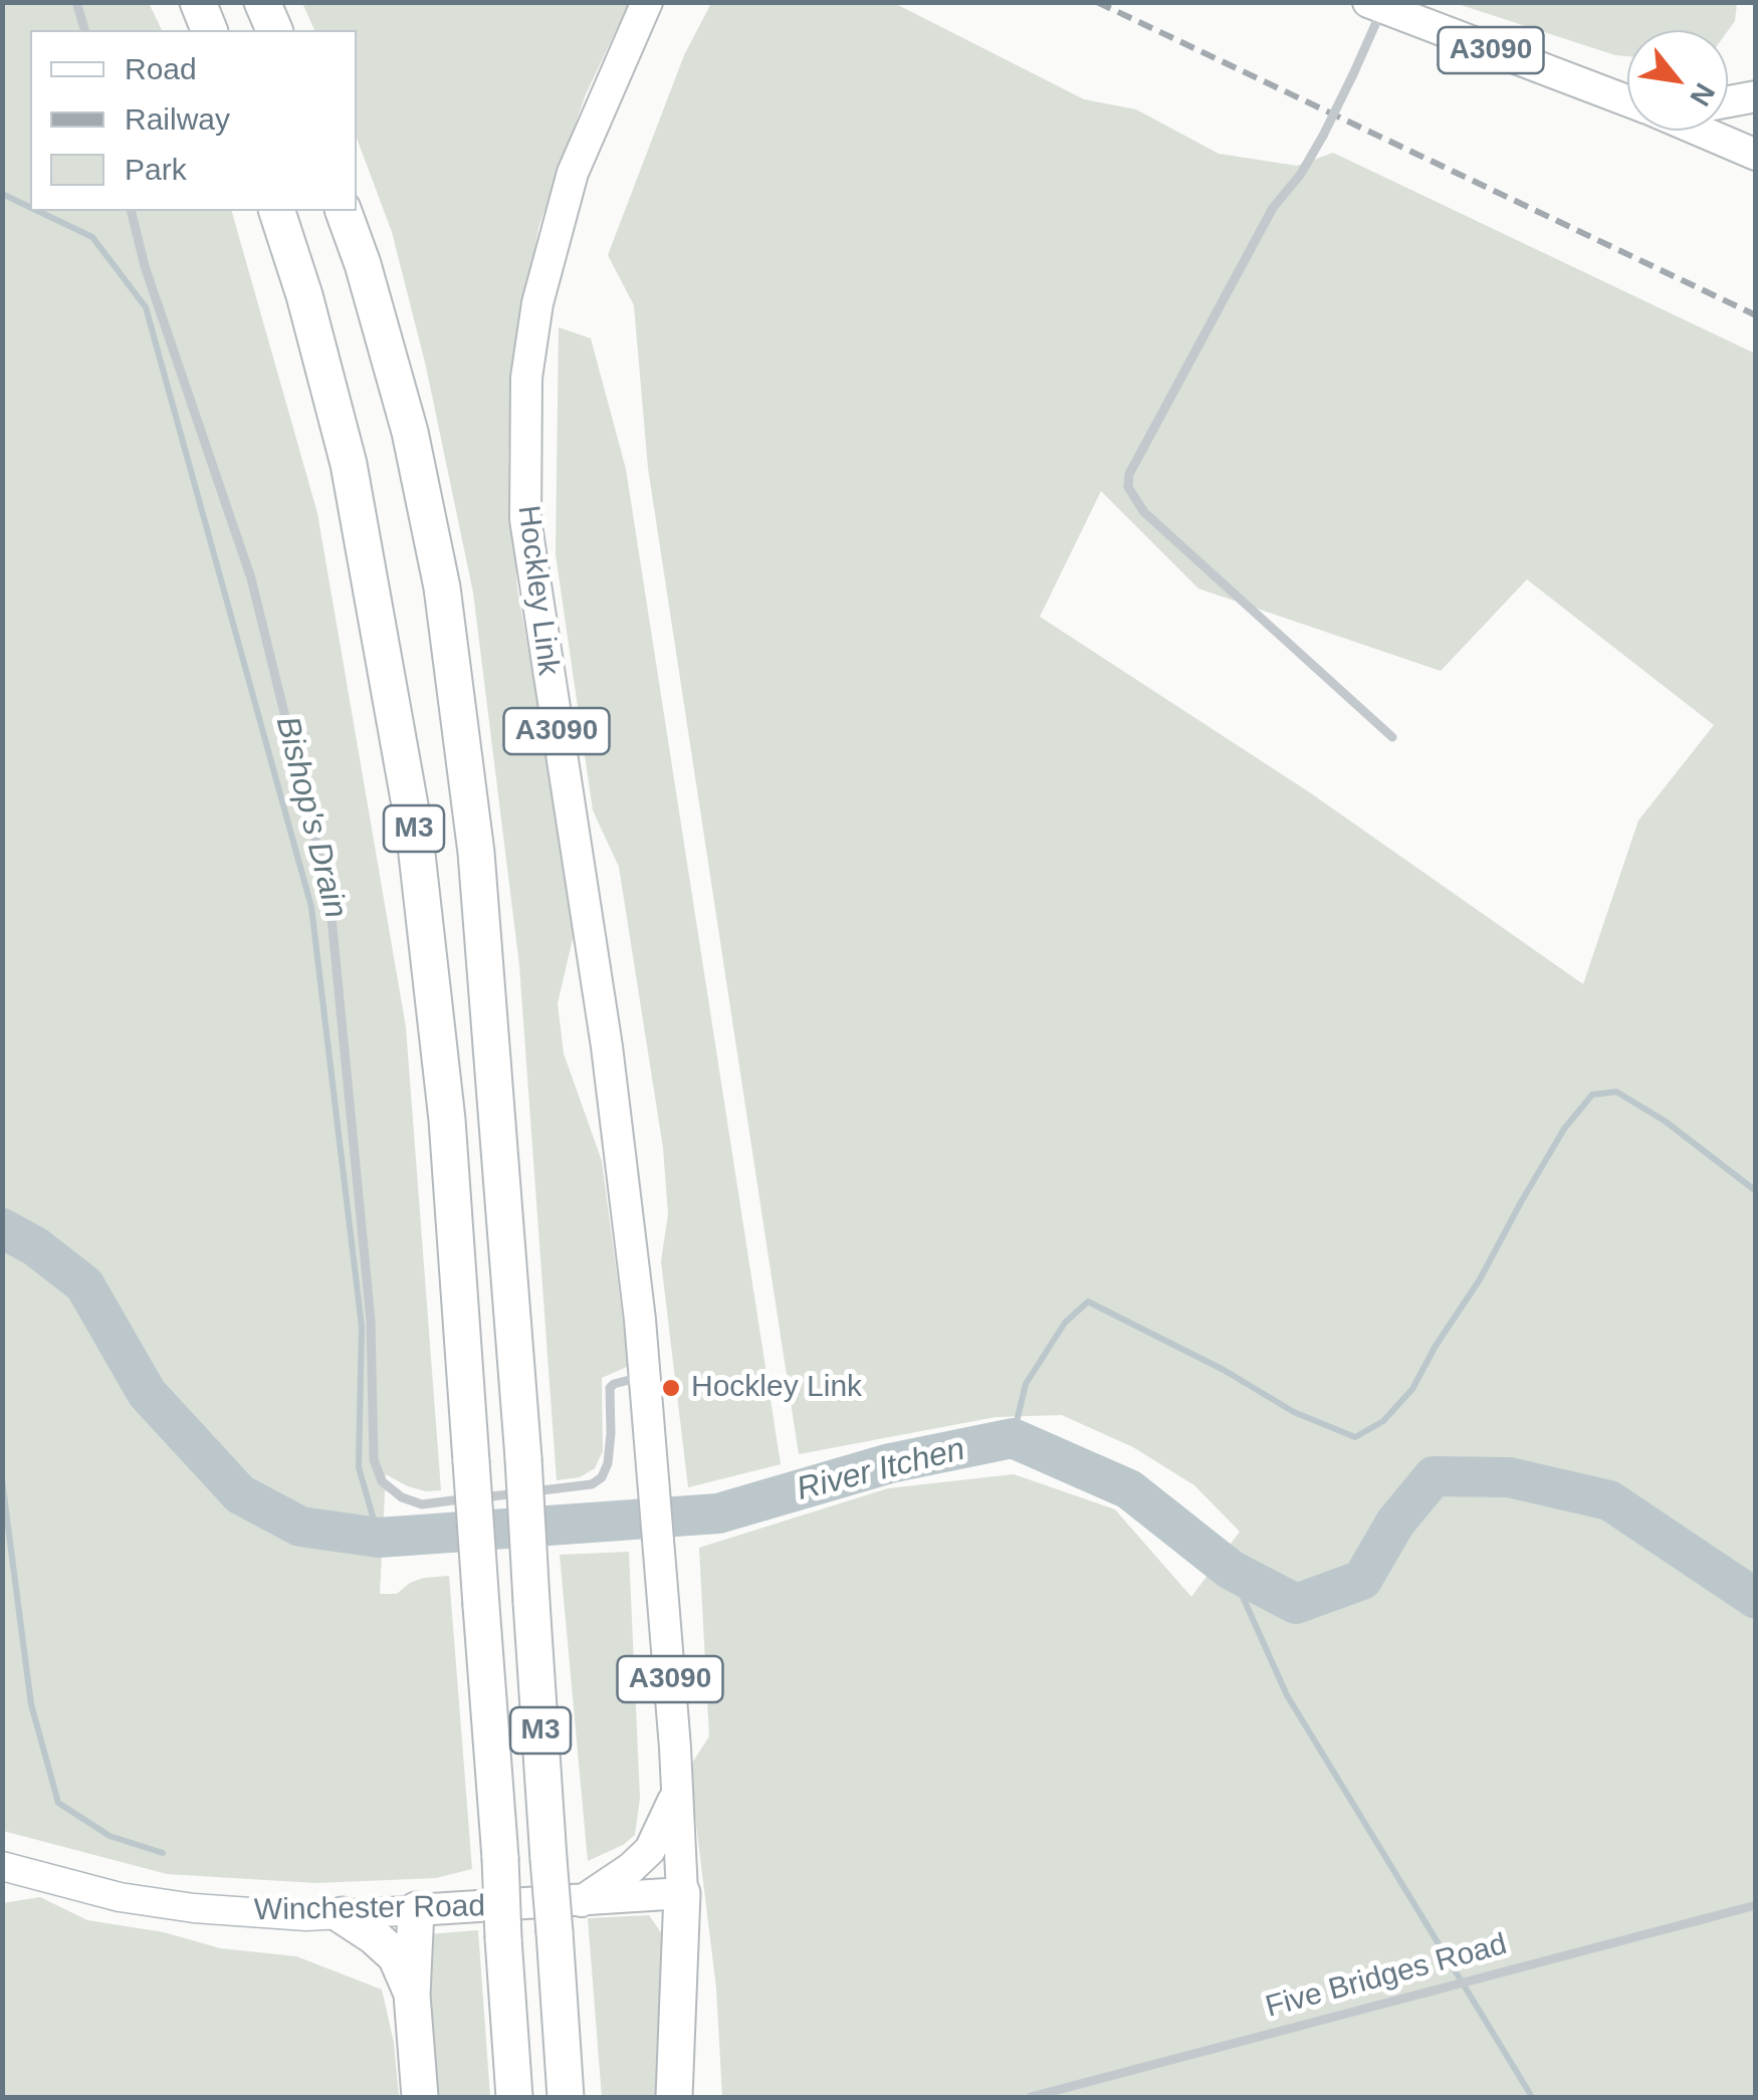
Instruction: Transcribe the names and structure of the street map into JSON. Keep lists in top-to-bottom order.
{
  "streets": {
    "highway": ["M3"],
    "main road": ["A3090", "Hockley Link", "Winchester Road"],
    "lane": ["Five Bridges Road"]
  },
  "crossings": [
    ["Hockley Link", "Winchester Road"]
  ],
  "water": ["Bishop's Drain", "River Itchen"],
  "places": ["Hockley Link"],
  "legend": ["Road", "Railway", "Park"],
  "north": "bottom right"
}
